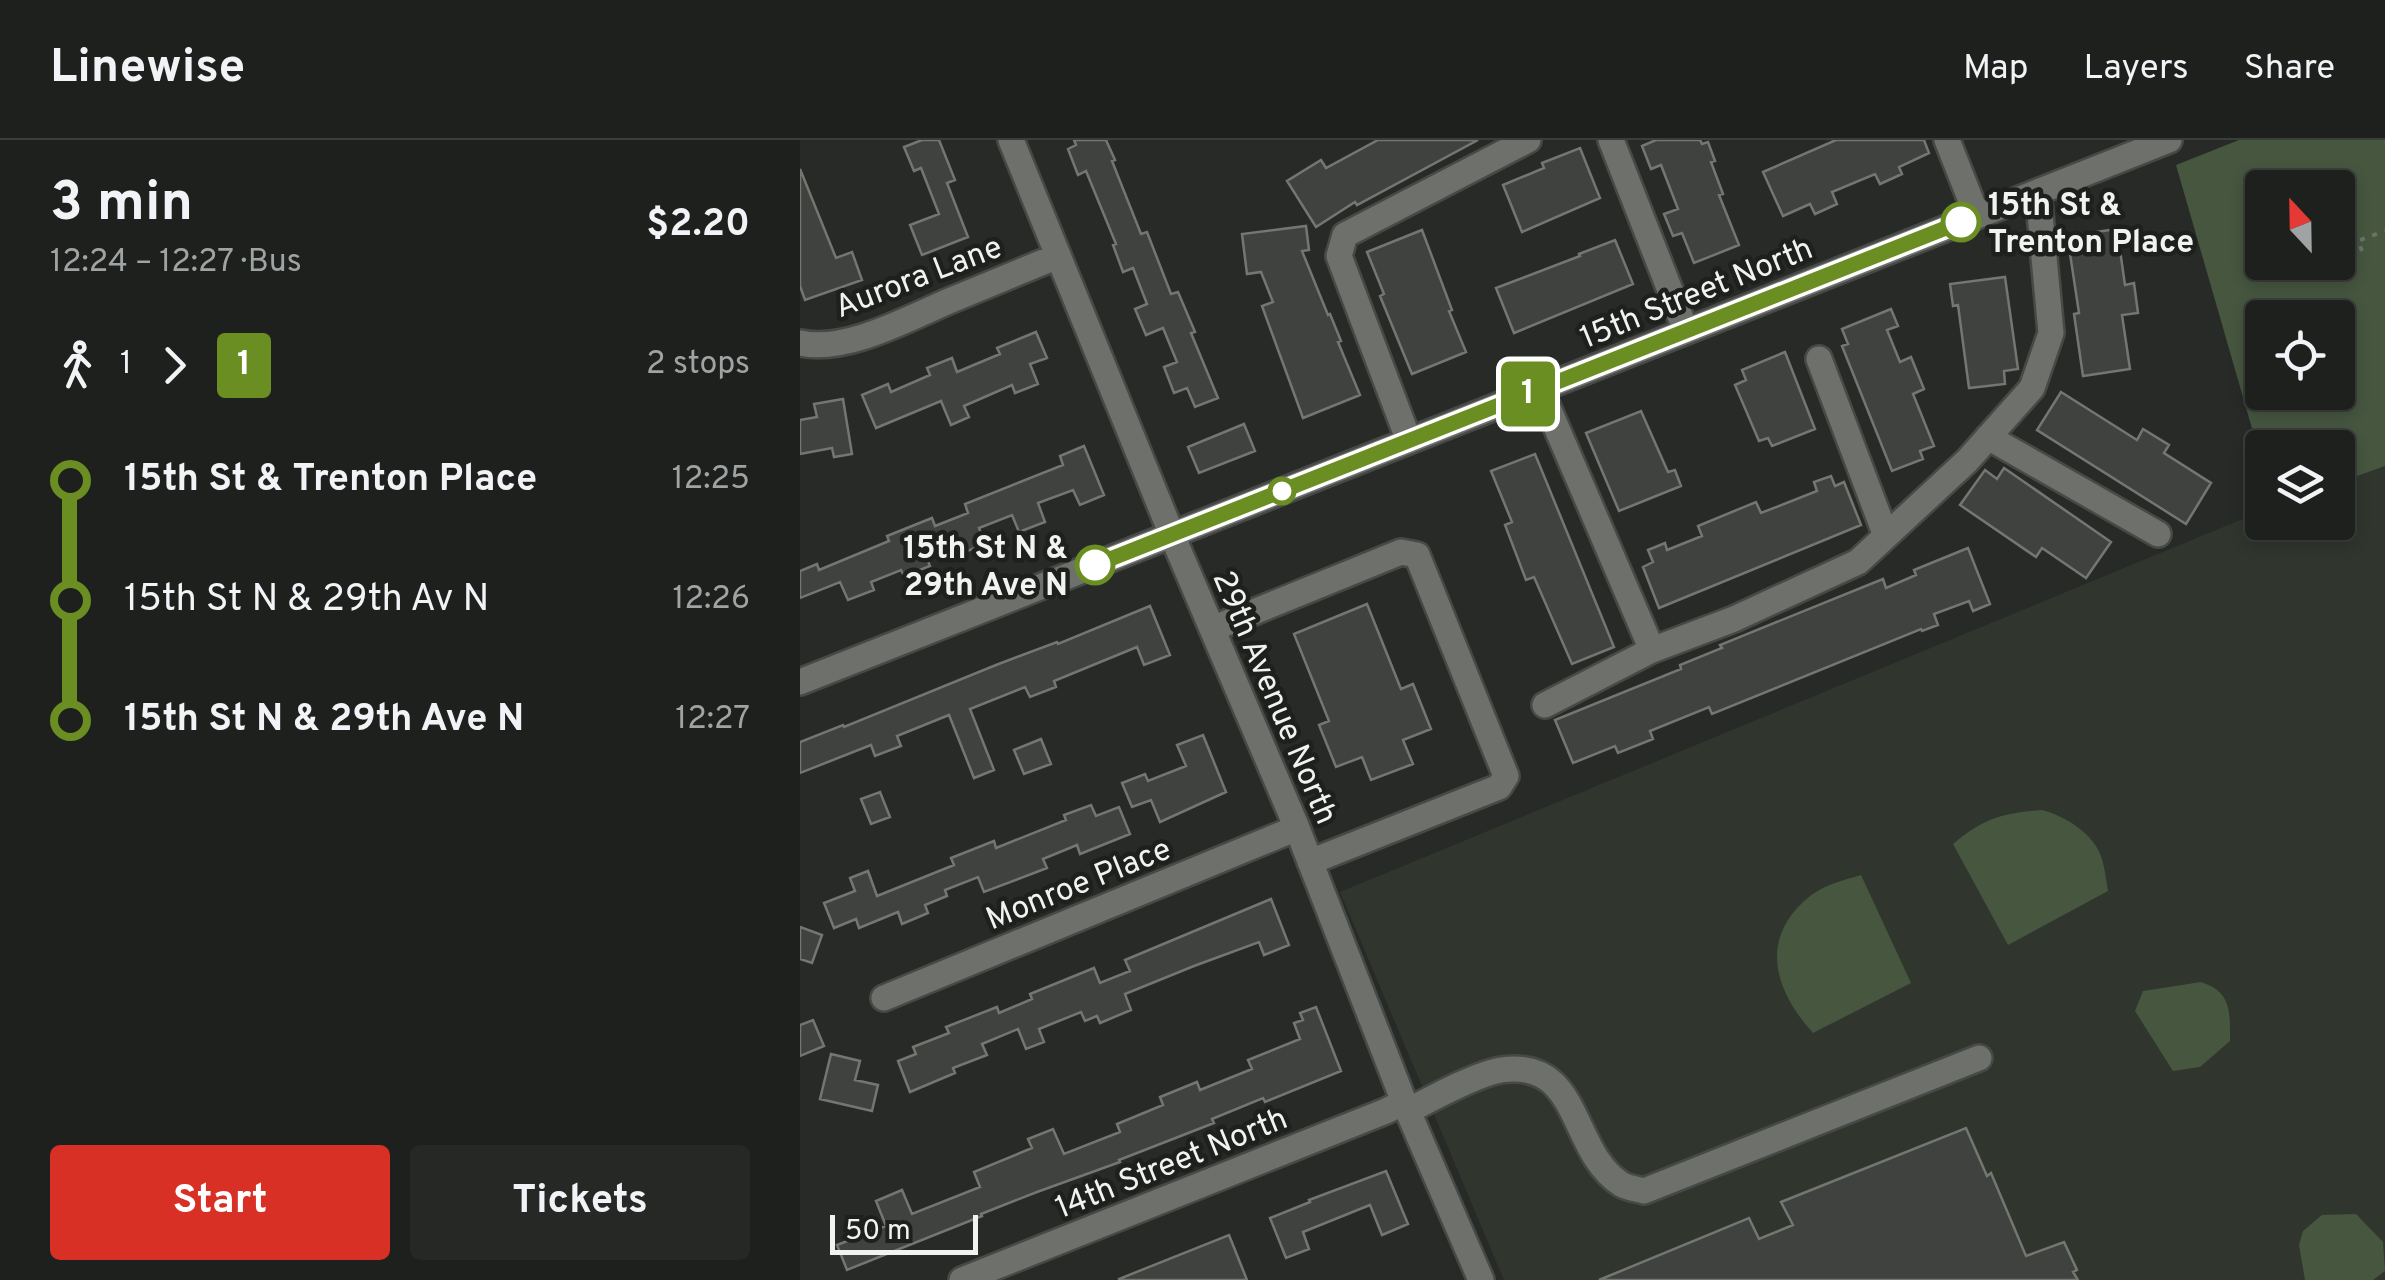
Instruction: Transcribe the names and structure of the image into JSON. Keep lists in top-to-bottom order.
{
  "streets": {
    "street": [
      "Aurora Lane",
      "15th Street North",
      "29th Avenue North",
      "Monroe Place",
      "14th Street North"
    ]
  },
  "crossings": [
    ["Aurora Lane", "29th Avenue North"],
    ["15th Street North", "29th Avenue North"],
    ["29th Avenue North", "Monroe Place"],
    ["29th Avenue North", "14th Street North"]
  ],
  "places": ["15th St & Trenton Place", "15th St N & 29th Ave N"],
  "lines": ["bus line 1"],
  "scale_bar": "50 m",
  "north": "top",
  "page": {
    "header": "Linewise",
    "nav": ["Map", "Layers", "Share"],
    "heading": ["3 min", "12:24 – 12:27 · Bus", "$2.20"],
    "on_map": "1",
    "legs": ["1", "1", "2 stops"],
    "list": [
      {
        "name": "15th St & Trenton Place",
        "value": "12:25"
      },
      {
        "name": "15th St N & 29th Av N",
        "value": "12:26"
      },
      {
        "name": "15th St N & 29th Ave N",
        "value": "12:27"
      }
    ],
    "buttons": ["Start", "Tickets"],
    "scale": "50 m"
  }
}
